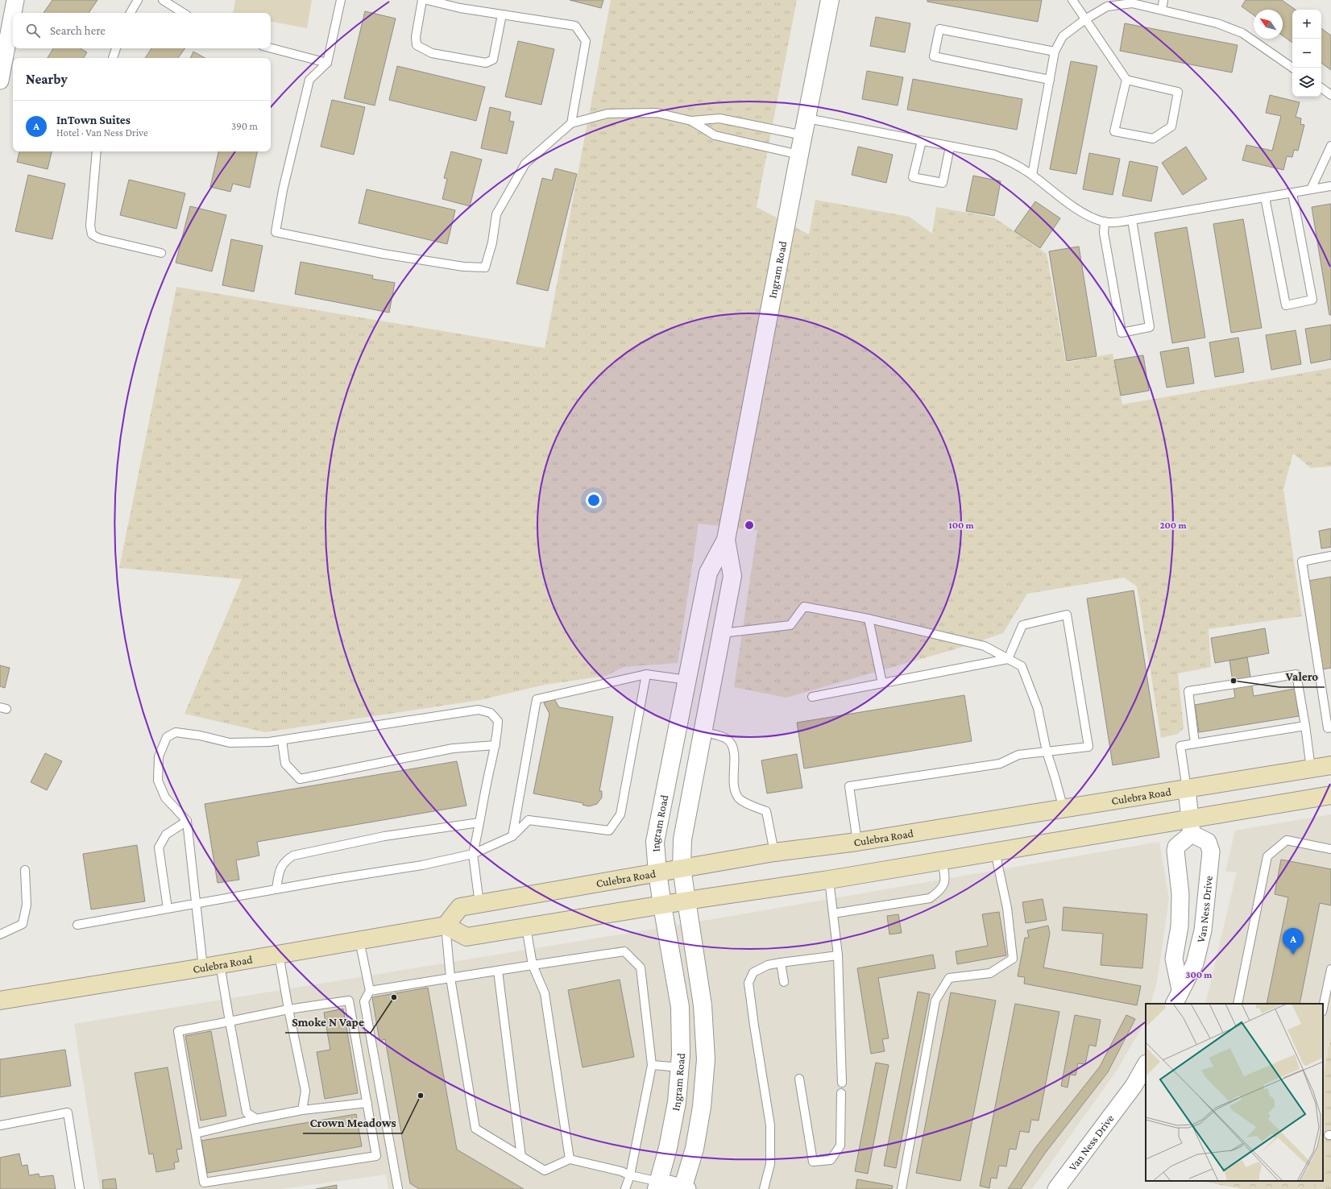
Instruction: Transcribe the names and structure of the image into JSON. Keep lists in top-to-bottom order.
{
  "streets": {
    "main road": ["Culebra Road"],
    "street": ["Ingram Road", "Van Ness Drive"]
  },
  "crossings": [
    ["Ingram Road", "Culebra Road"]
  ],
  "places": ["Valero", "Smoke N Vape", "Crown Meadows"],
  "north": "top left",
  "page": {
    "map_buttons": ["+", "−"],
    "search": "Search here",
    "heading": "Nearby",
    "list": [
      {
        "mark": "A",
        "name": "InTown Suites",
        "note": "Hotel · Van Ness Drive",
        "value": "390 m"
      }
    ],
    "pins": "A"
  },
  "rings": ["100 m", "200 m", "300 m"]
}
